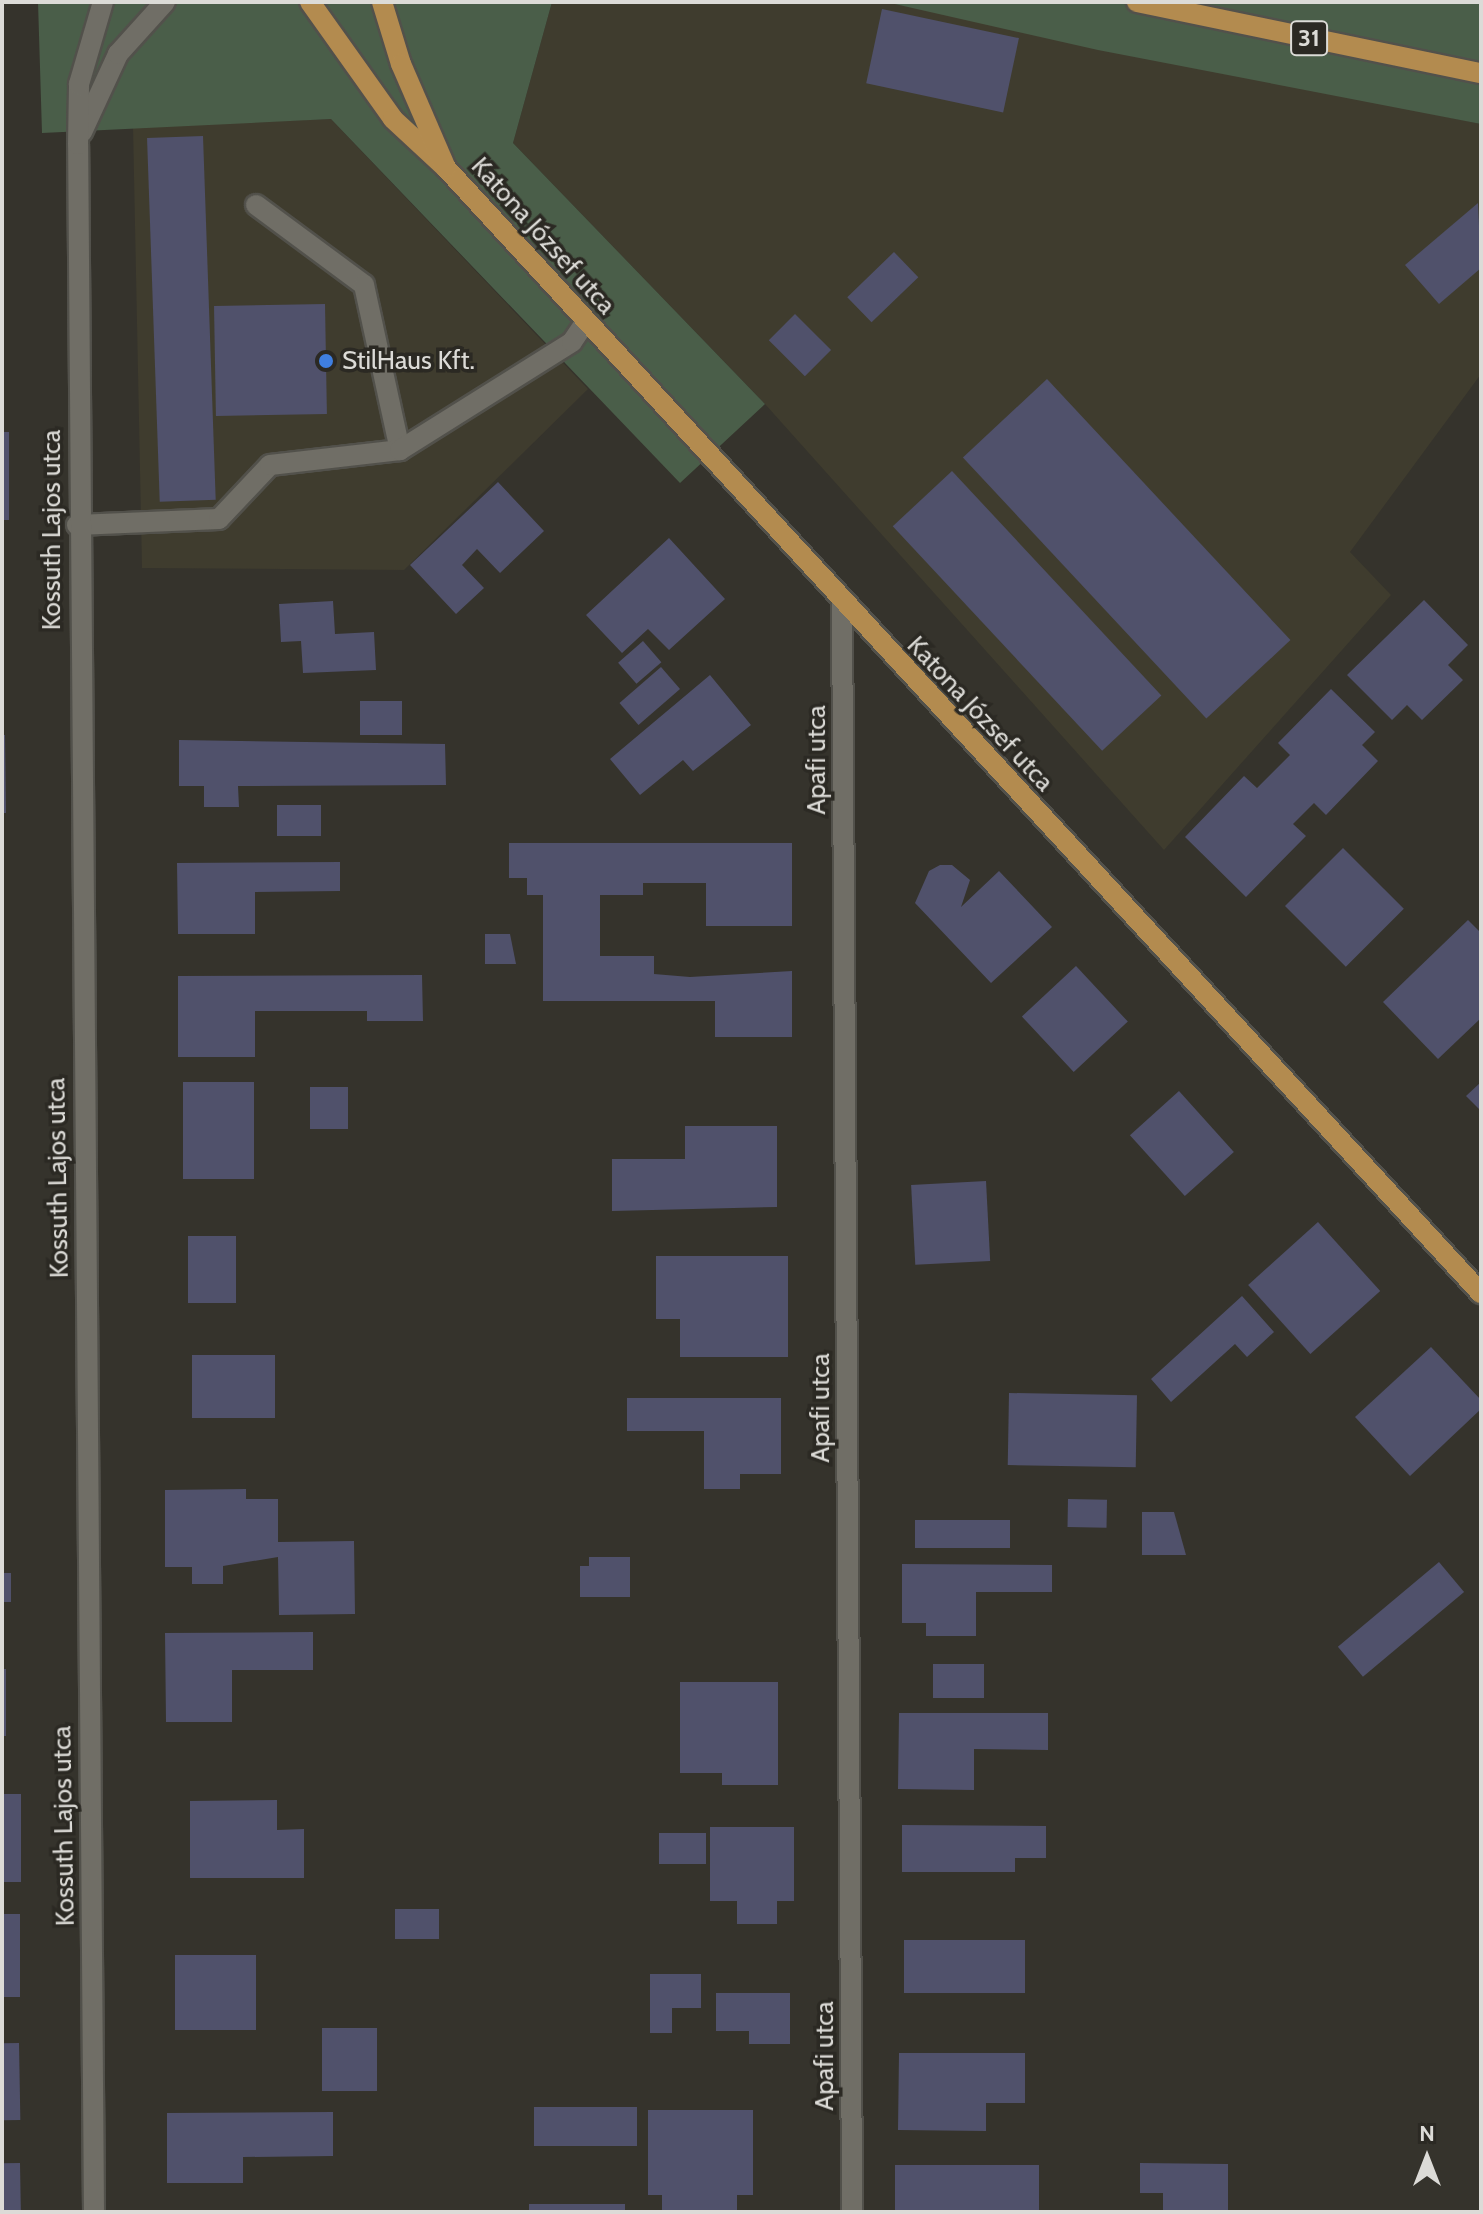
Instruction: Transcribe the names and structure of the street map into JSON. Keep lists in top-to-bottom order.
{
  "streets": {
    "main road": ["31", "Katona József utca"],
    "street": ["Kossuth Lajos utca", "Apafi utca"]
  },
  "crossings": [
    ["Katona József utca", "Apafi utca"]
  ],
  "places": ["StilHaus Kft."],
  "north": "top"
}
